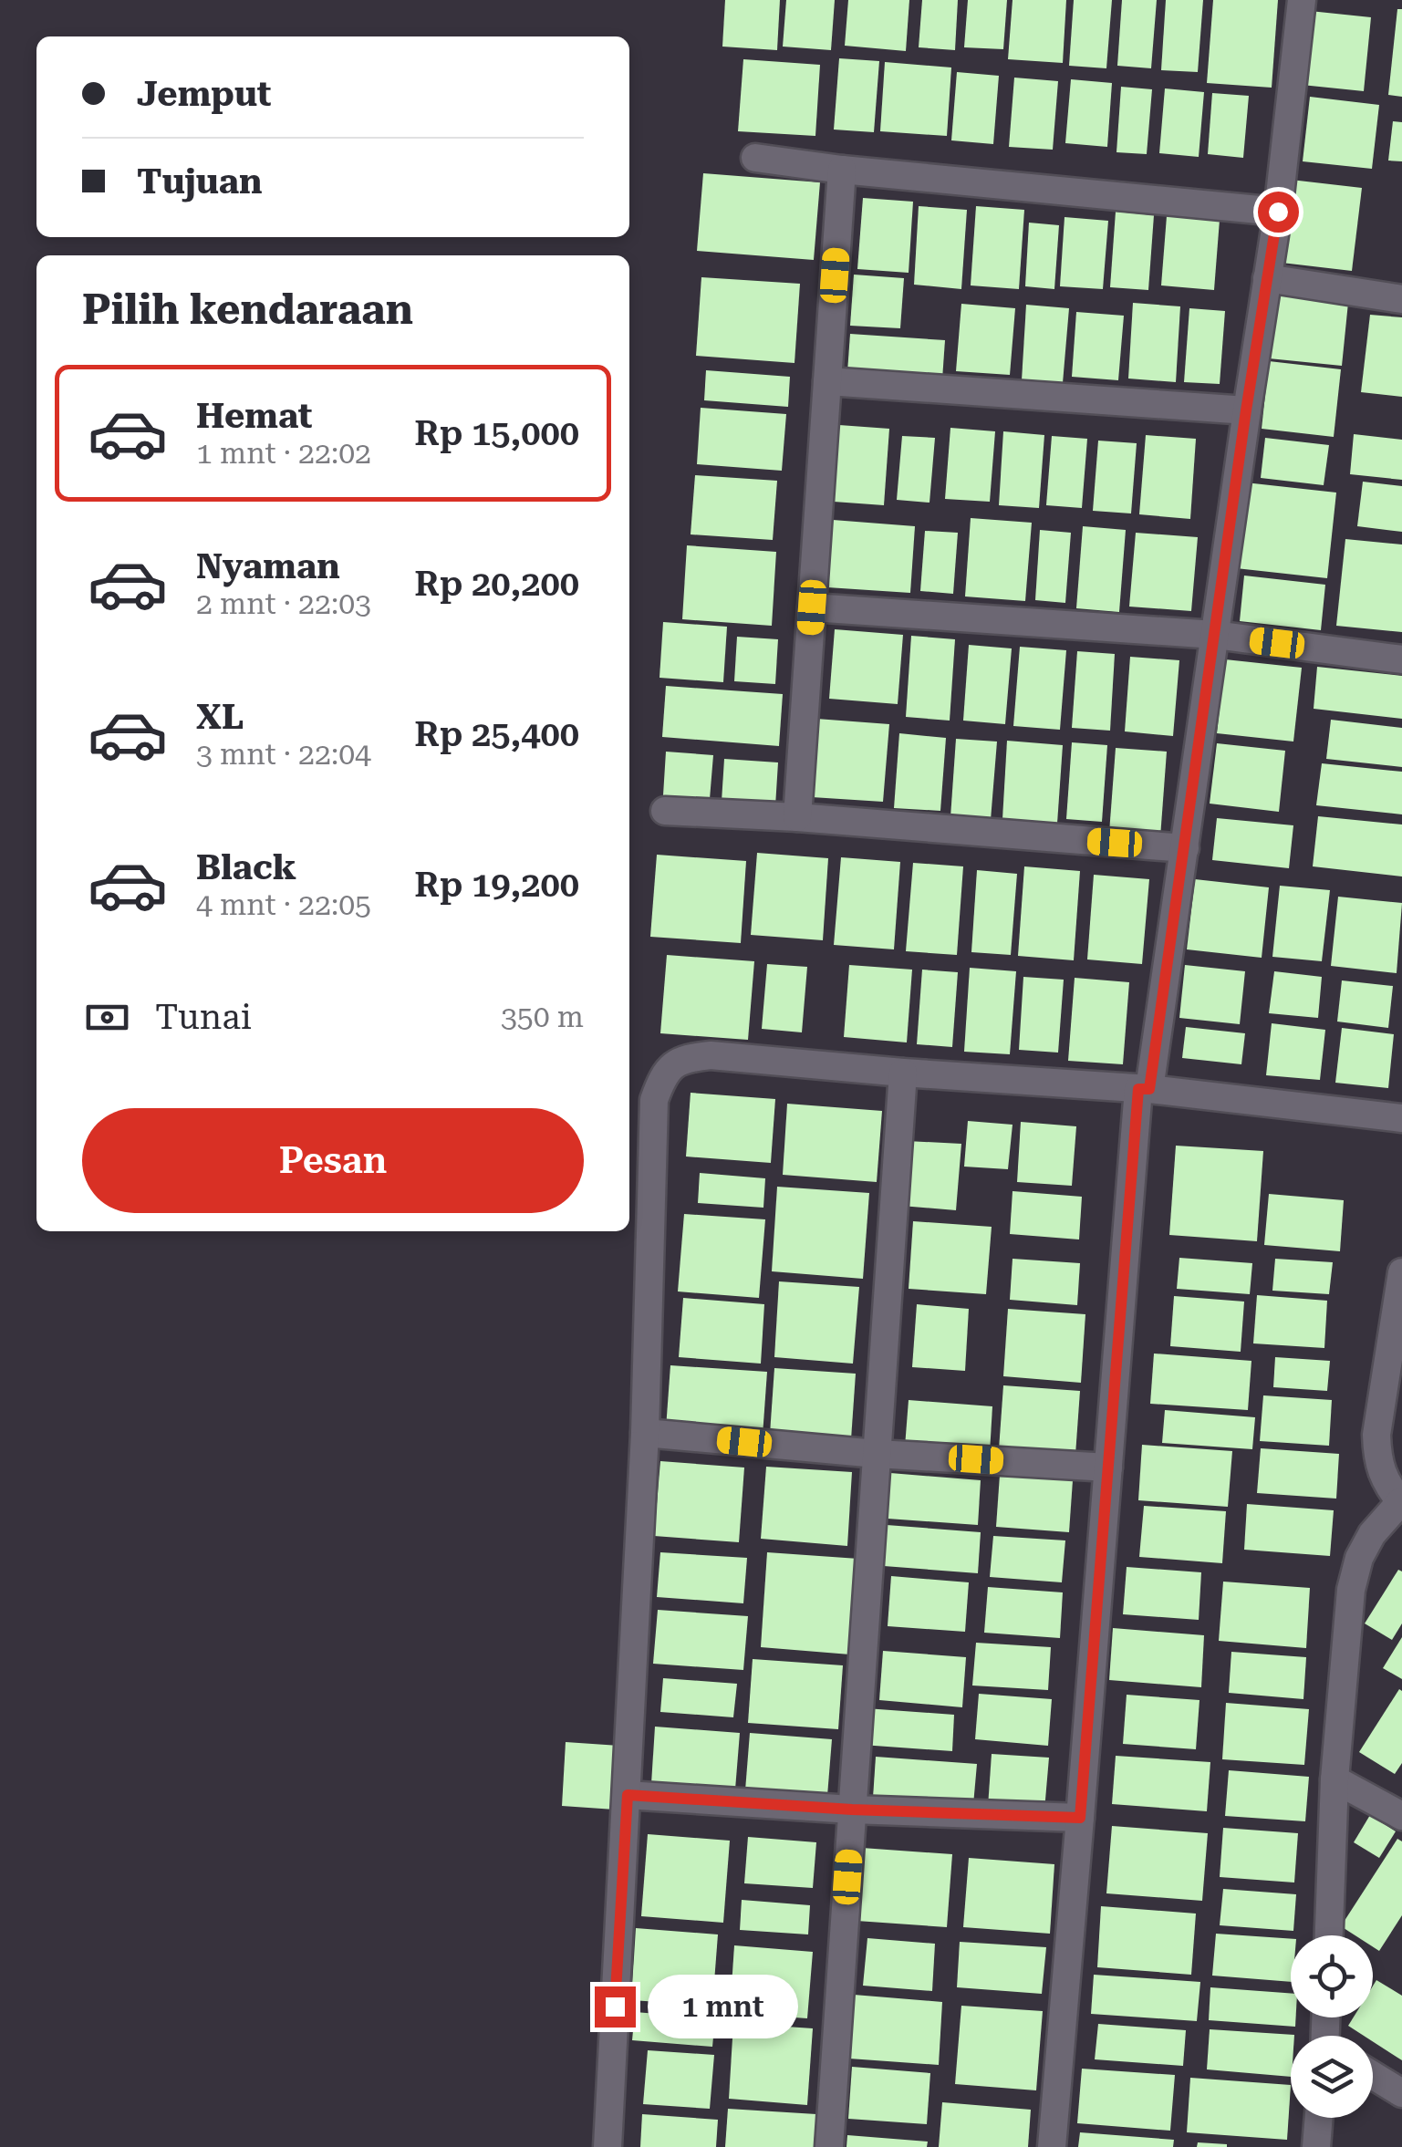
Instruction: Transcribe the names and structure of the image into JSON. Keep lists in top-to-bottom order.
{
  "page": {
    "banner": ["Jemput", "Tujuan"],
    "heading": "Pilih kendaraan",
    "list": [
      {
        "name": "Hemat",
        "note": "1 mnt · 22:02",
        "value": "Rp 15,000"
      },
      {
        "name": "Nyaman",
        "note": "2 mnt · 22:03",
        "value": "Rp 20,200"
      },
      {
        "name": "XL",
        "note": "3 mnt · 22:04",
        "value": "Rp 25,400"
      },
      {
        "name": "Black",
        "note": "4 mnt · 22:05",
        "value": "Rp 19,200"
      }
    ],
    "pay": ["Tunai", "350 m"],
    "buttons": "Pesan",
    "bubble": "1 mnt"
  }
}
